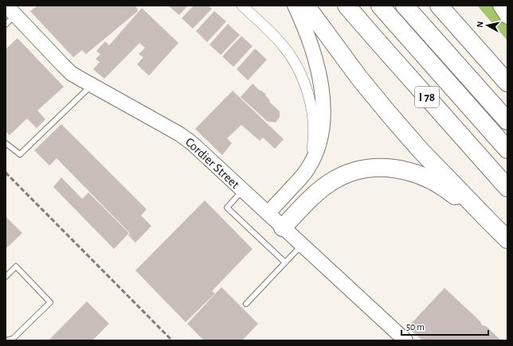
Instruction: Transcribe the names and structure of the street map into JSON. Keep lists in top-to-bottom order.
{
  "streets": {
    "highway": ["I 78"],
    "main road": ["Cordier Street"]
  },
  "scale_bar": "50 m",
  "north": "left"
}
